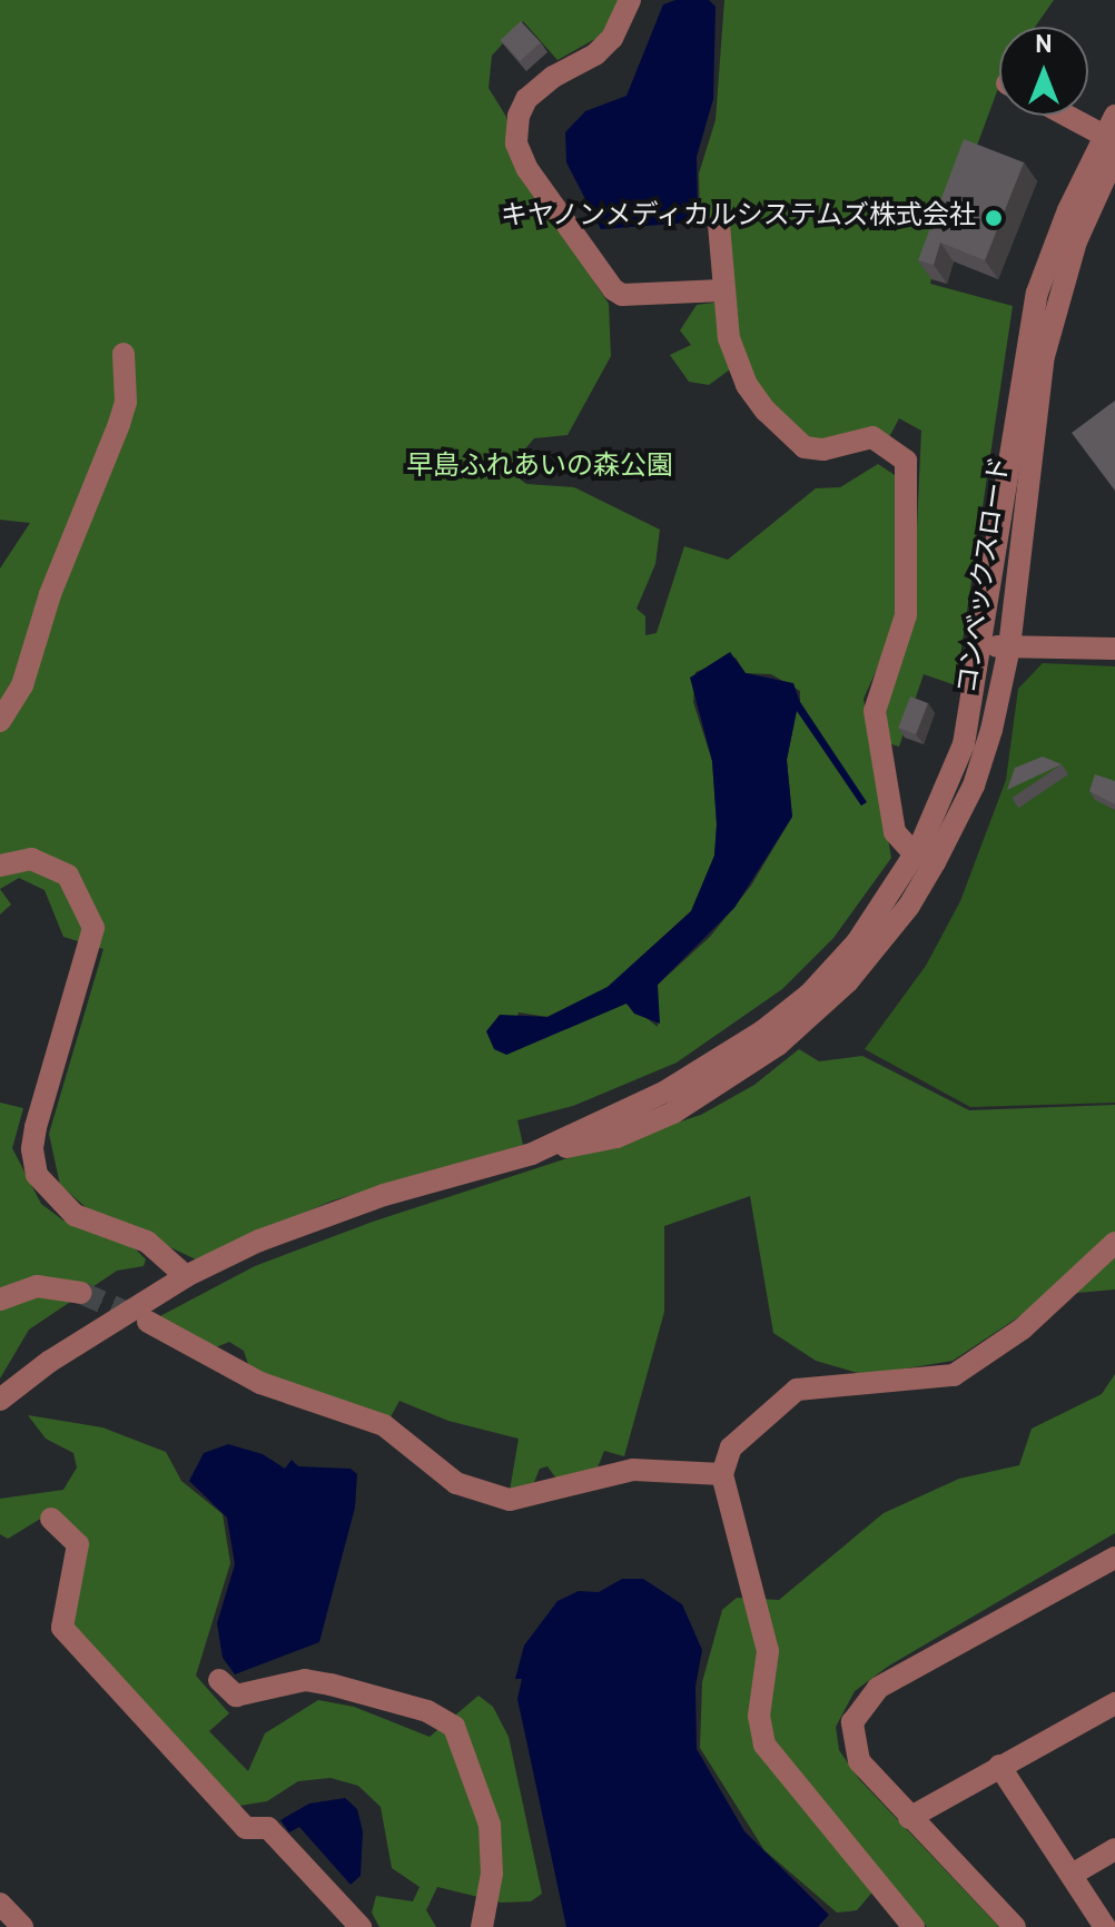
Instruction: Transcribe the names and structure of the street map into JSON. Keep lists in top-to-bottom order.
{
  "streets": {
    "street": ["コンベックスロード"]
  },
  "parks": ["早島ふれあいの森公園"],
  "places": ["キヤノンメディカルシステムズ株式会社"],
  "north": "top"
}
